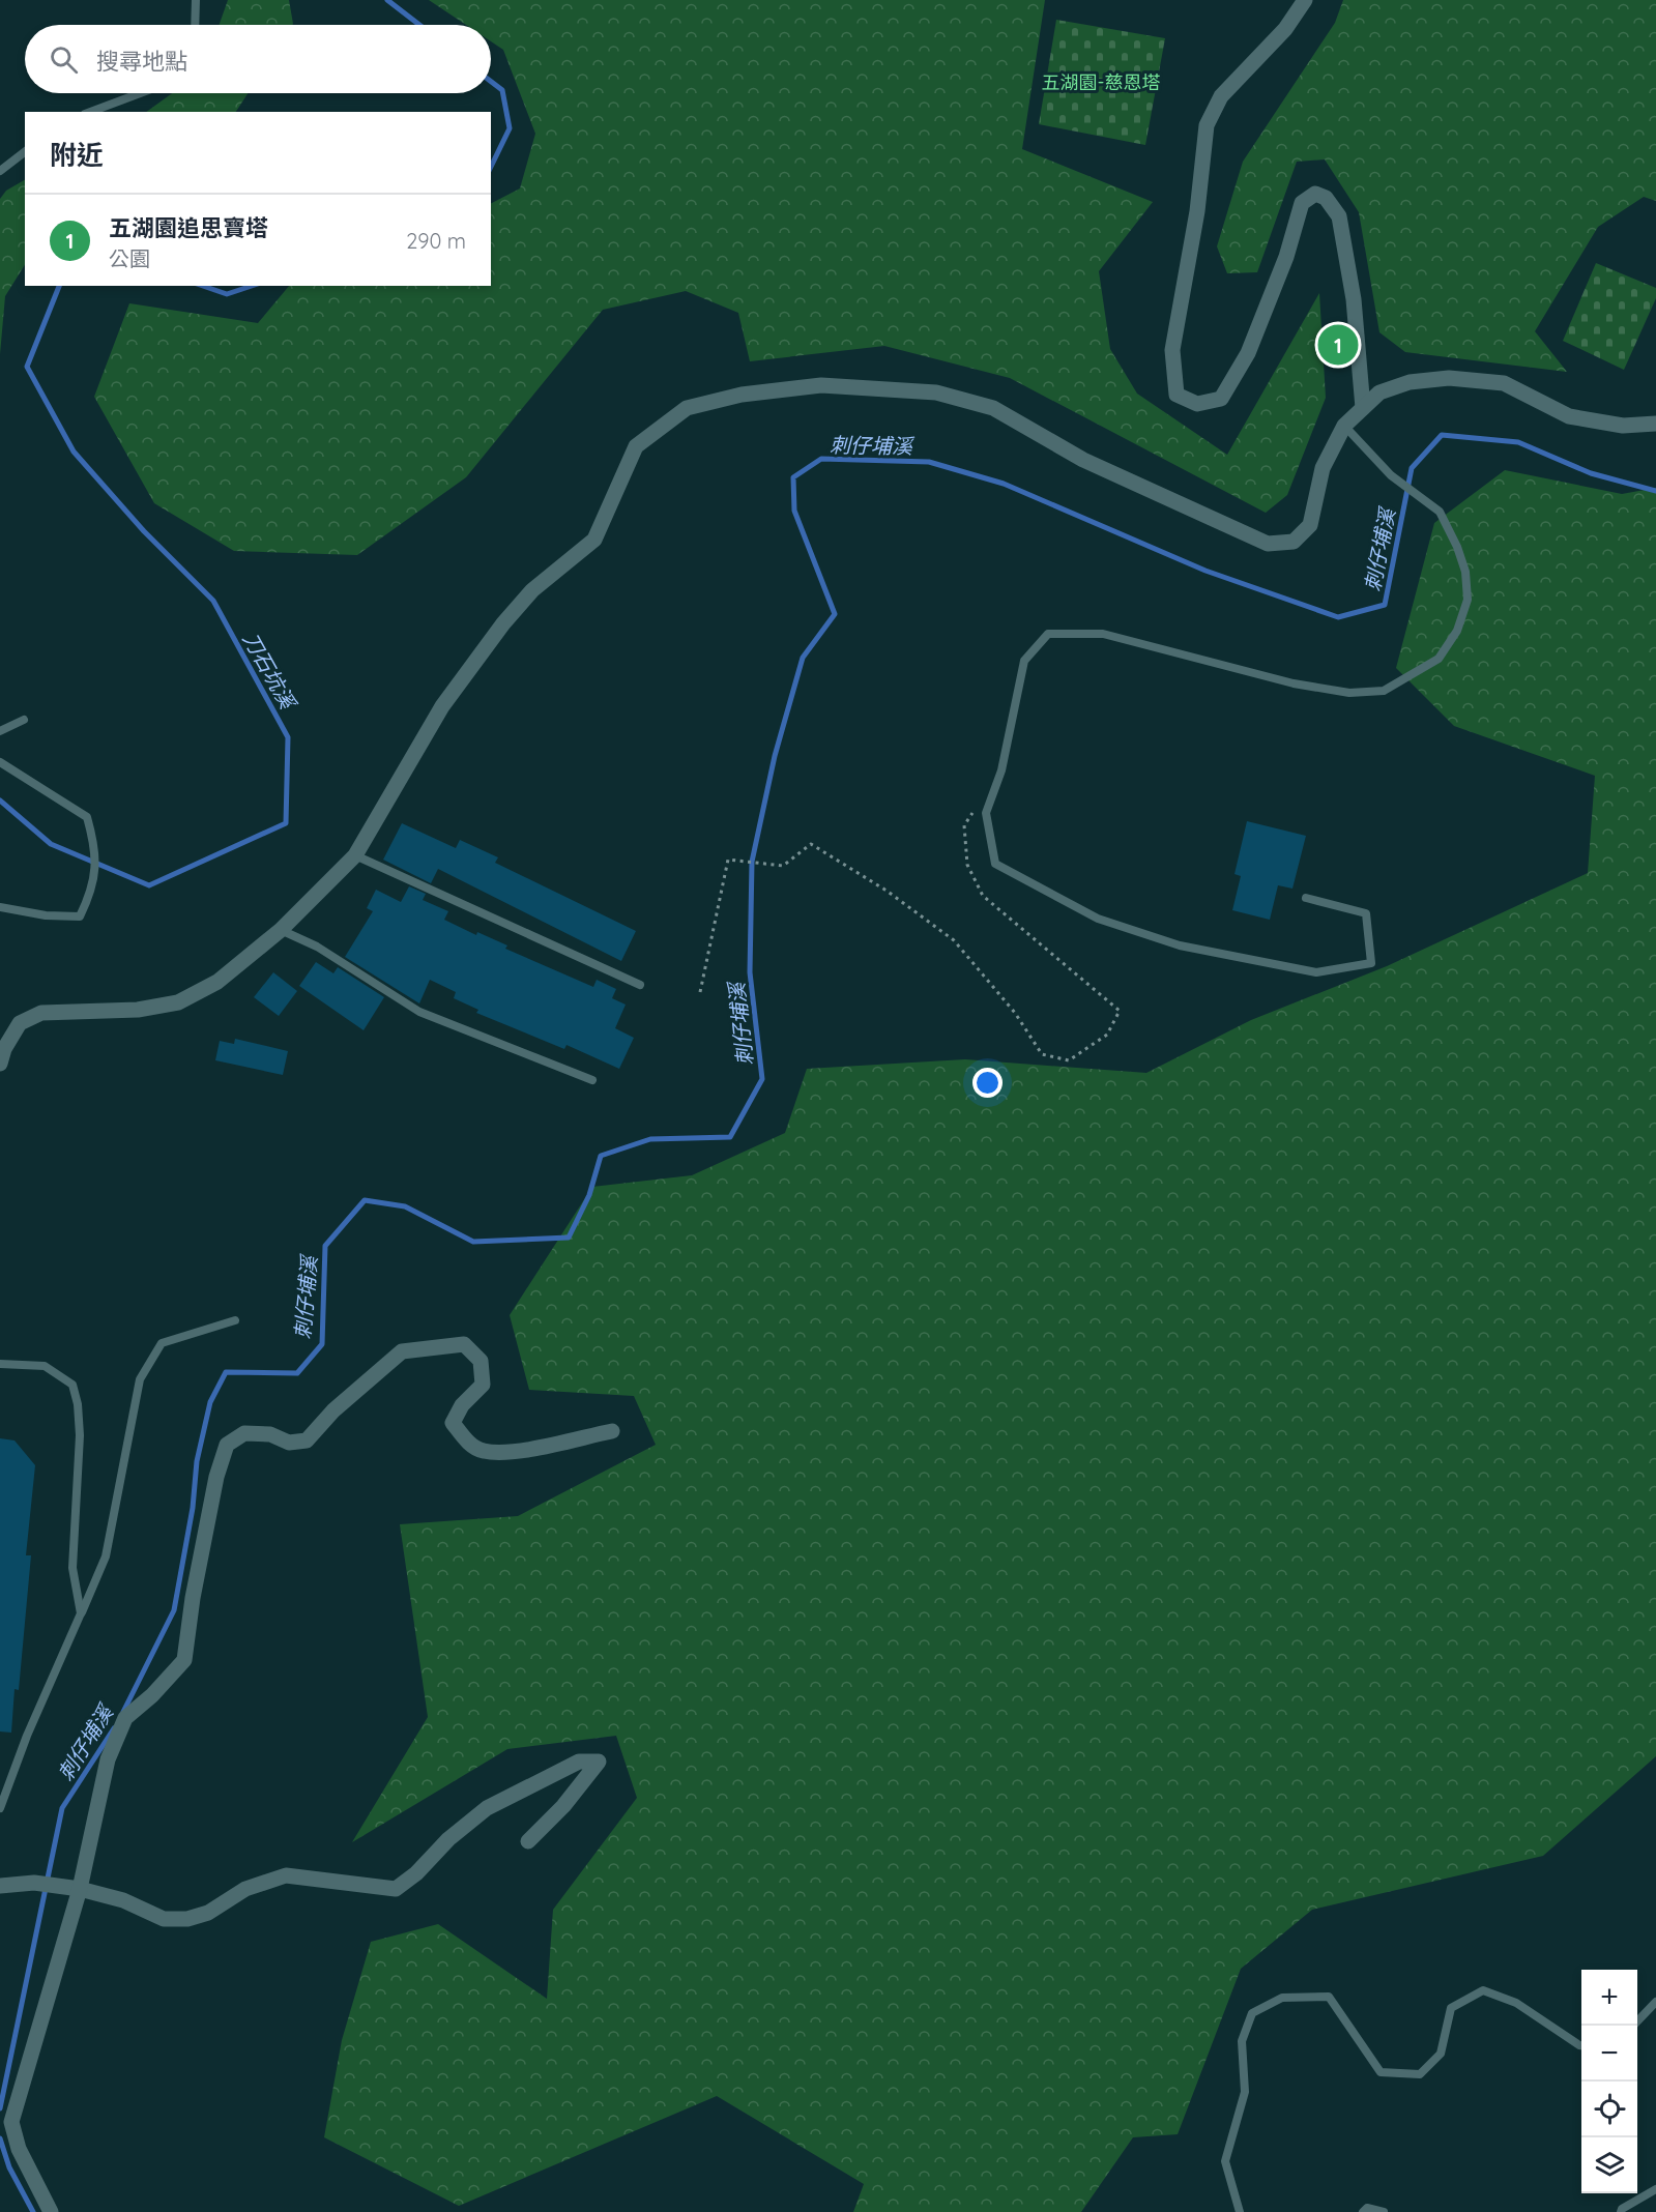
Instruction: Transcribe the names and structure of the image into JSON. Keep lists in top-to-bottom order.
{
  "water": ["刺仔埔溪", "刀石坑溪"],
  "parks": ["五湖園-慈恩塔"],
  "page": {
    "search": "搜尋地點",
    "heading": "附近",
    "list": [
      {
        "mark": "1",
        "name": "五湖園追思寶塔",
        "note": "公園",
        "value": "290 m"
      }
    ],
    "pins": "1",
    "map_buttons": ["+", "−"]
  }
}
